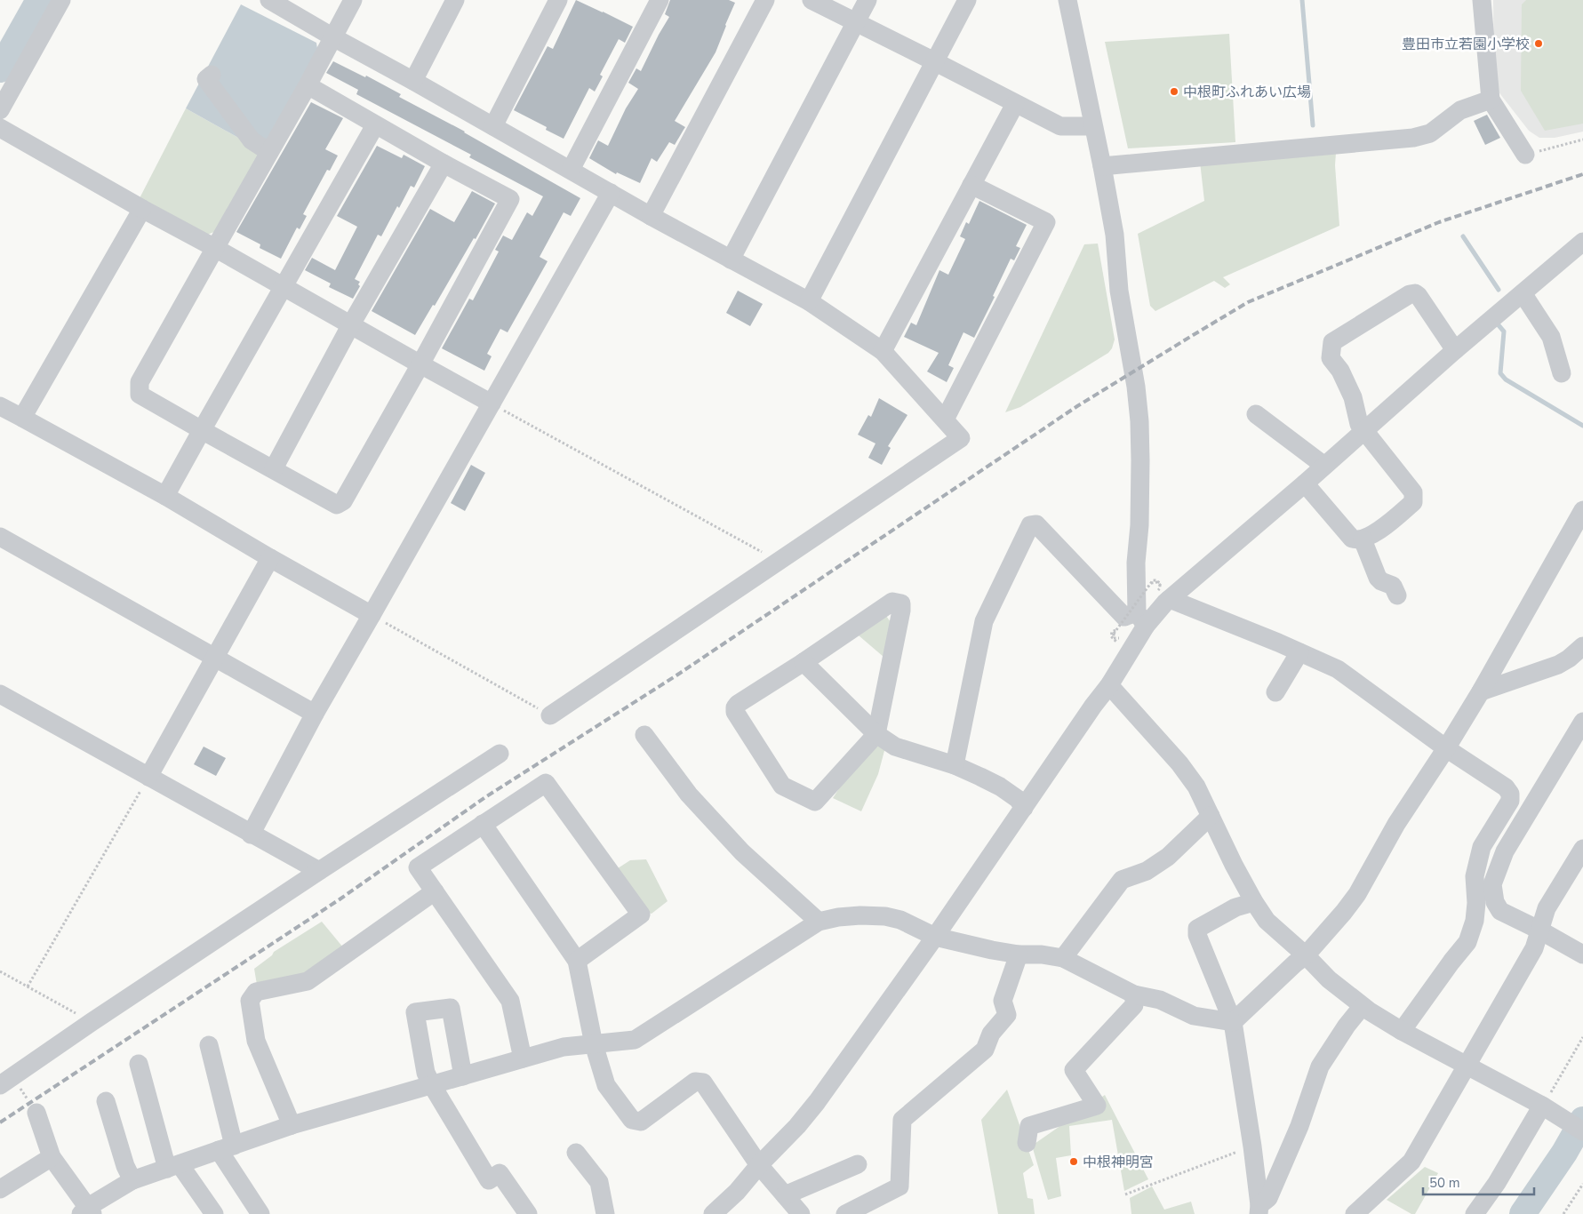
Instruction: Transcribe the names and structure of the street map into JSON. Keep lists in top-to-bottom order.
{
  "places": ["豊田市立若園小学校", "中根町ふれあい広場", "中根神明宮"],
  "scale_bar": "50 m"
}
